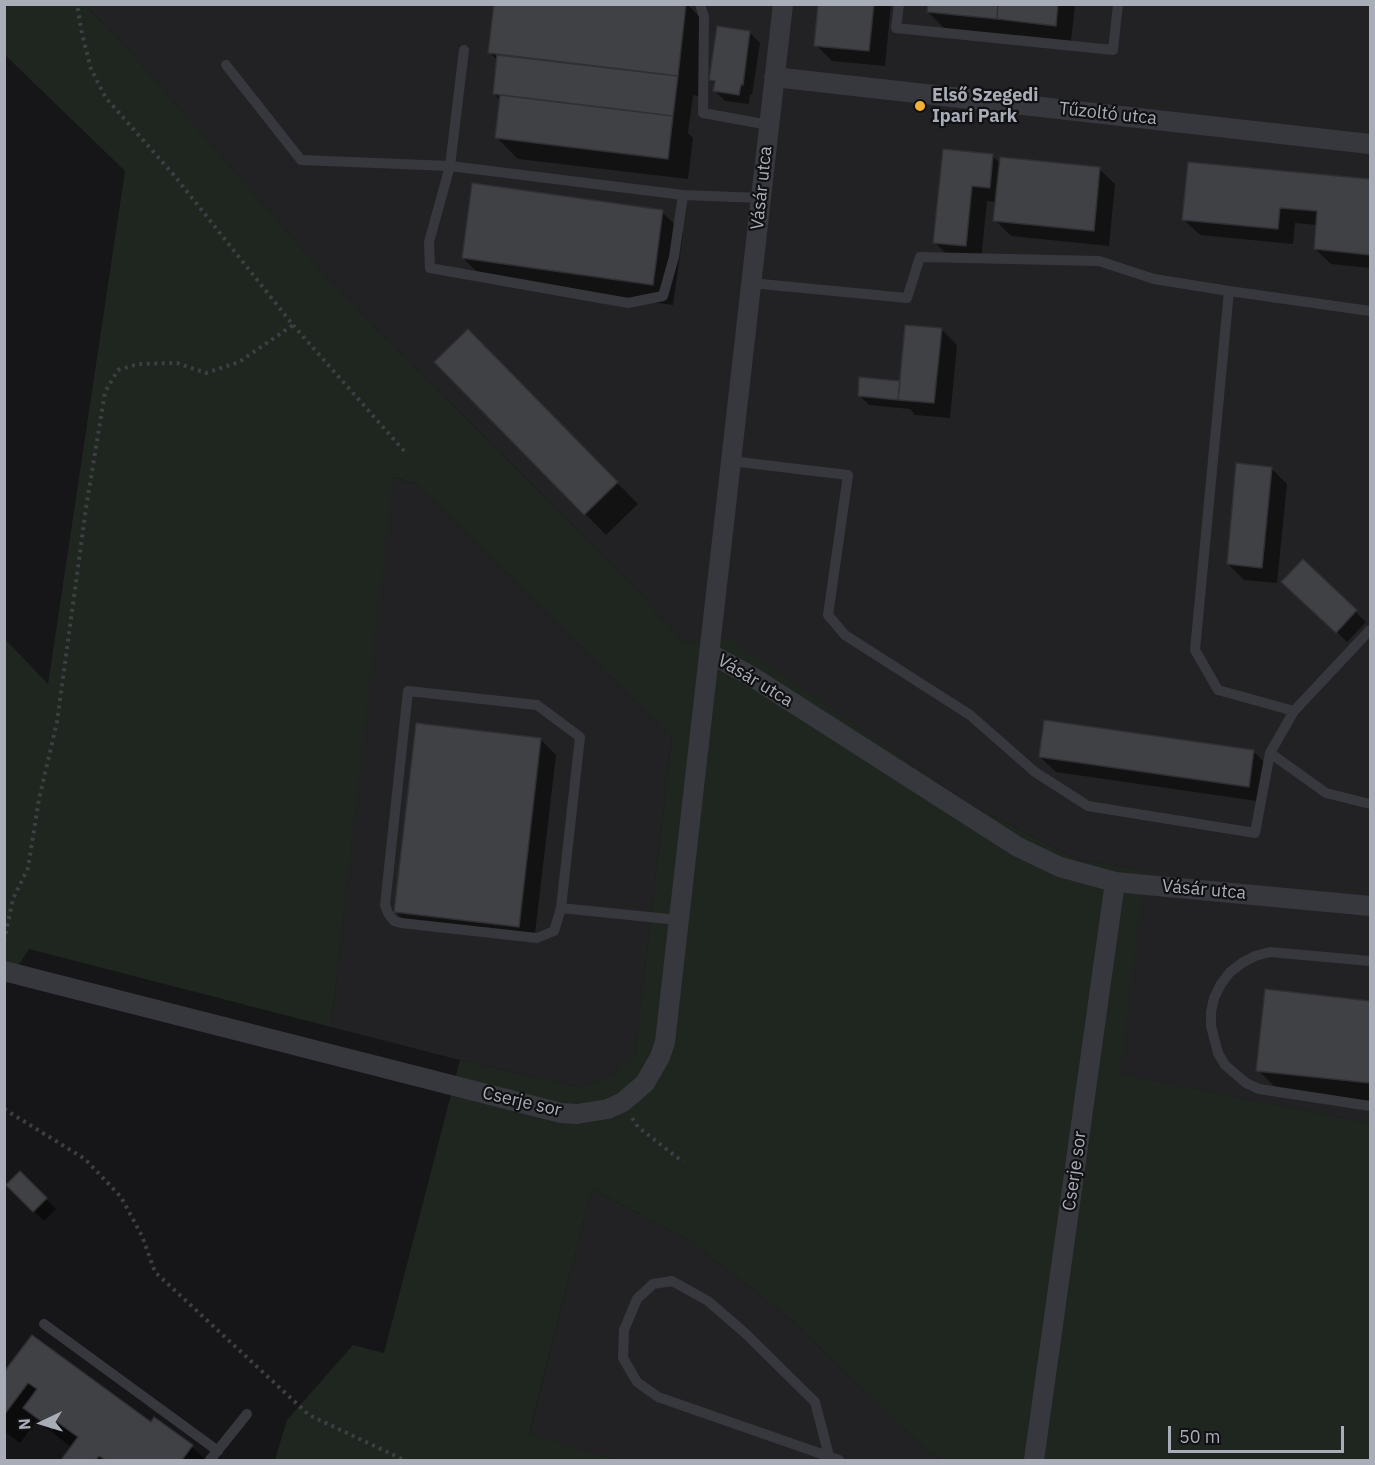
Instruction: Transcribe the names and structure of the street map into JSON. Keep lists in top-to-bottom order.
{
  "streets": {
    "street": ["Tűzoltó utca", "Vásár utca", "Cserje sor"]
  },
  "crossings": [
    ["Tűzoltó utca", "Vásár utca"],
    ["Vásár utca", "Cserje sor"]
  ],
  "places": ["Első Szegedi Ipari Park"],
  "scale_bar": "50 m",
  "north": "left"
}
